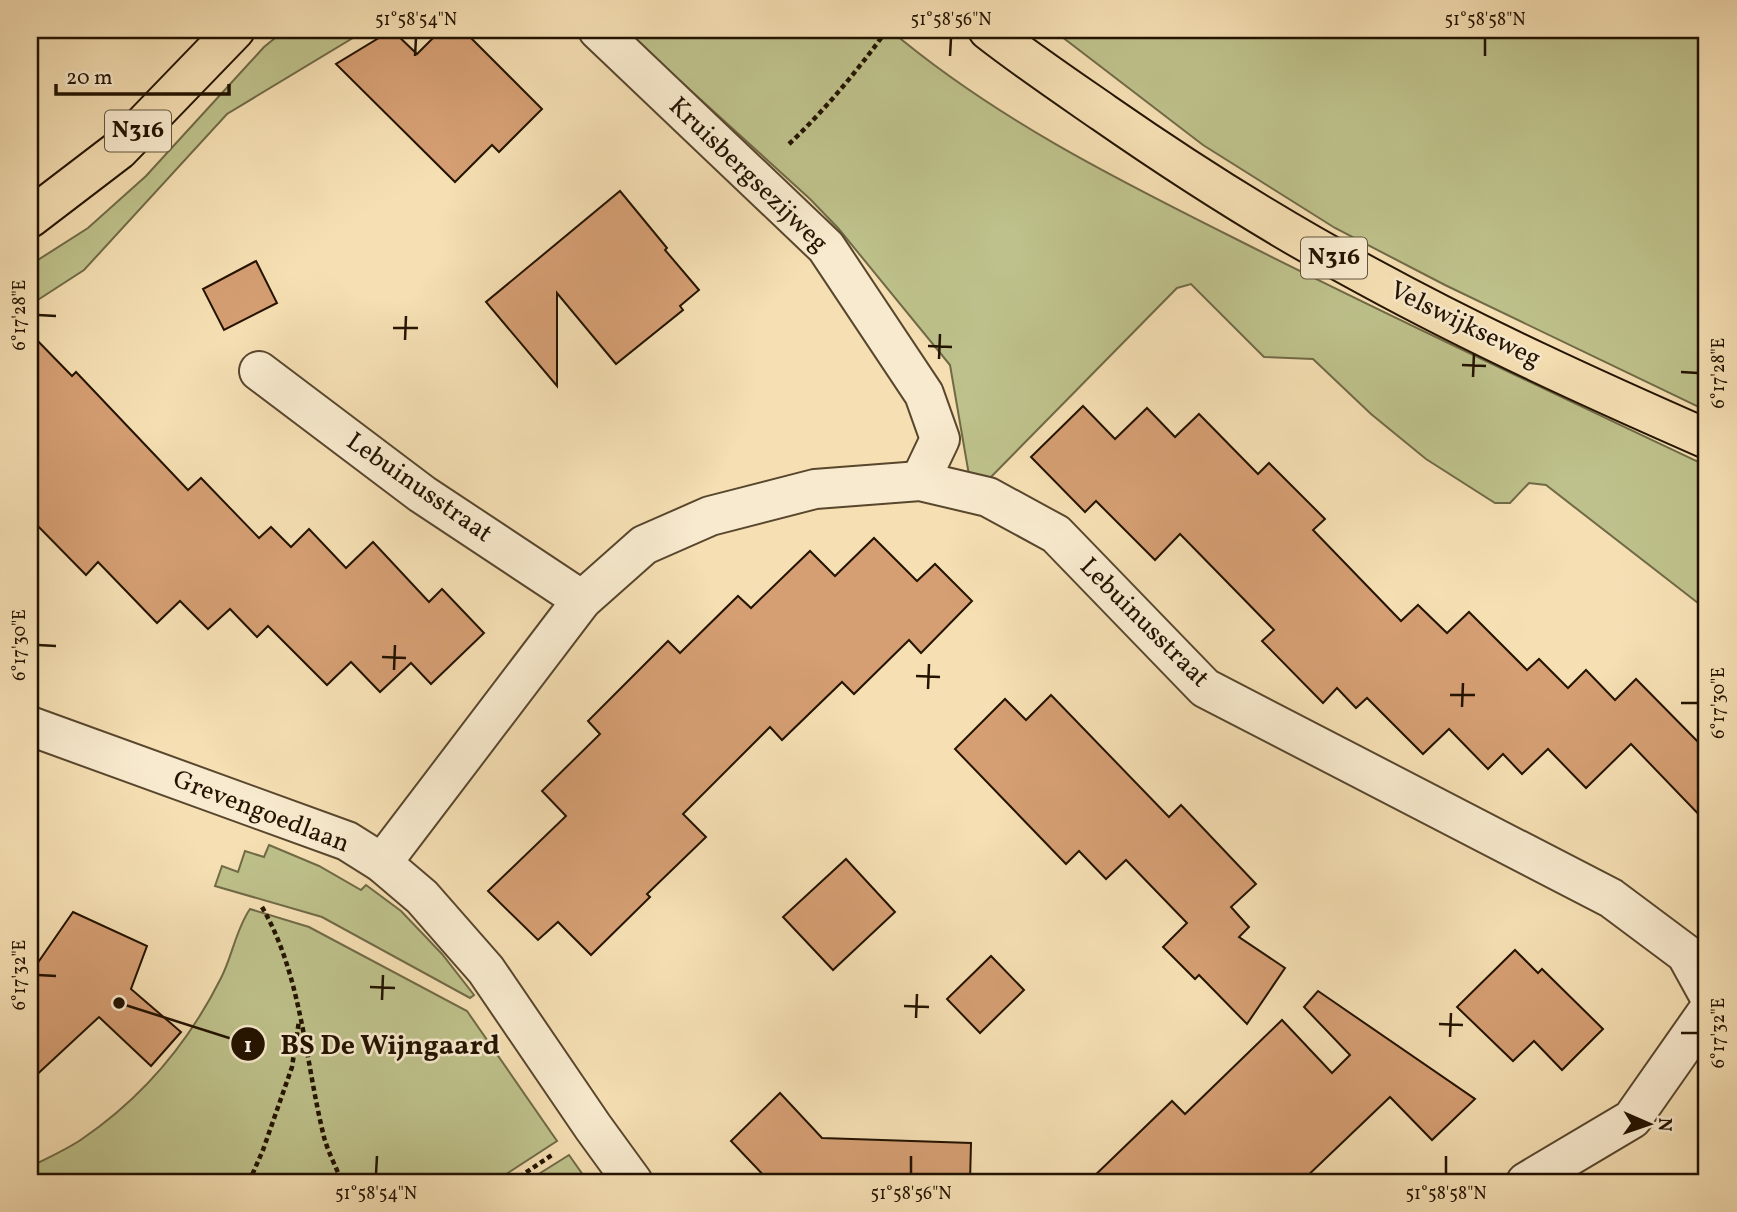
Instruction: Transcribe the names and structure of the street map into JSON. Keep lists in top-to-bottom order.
{
  "streets": {
    "main road": ["N316", "Velswijkseweg"],
    "street": ["Kruisbergsezijweg", "Lebuinusstraat", "Grevengoedlaan"]
  },
  "crossings": [
    ["Kruisbergsezijweg", "Lebuinusstraat"],
    ["Lebuinusstraat", "Grevengoedlaan"]
  ],
  "places": ["BS De Wijngaard"],
  "scale_bar": "20 m",
  "north": "right",
  "coordinates": [
    "51°58'54\"N",
    "51°58'56\"N",
    "51°58'58\"N",
    "6°17'28\"E",
    "6°17'30\"E",
    "6°17'32\"E"
  ]
}
